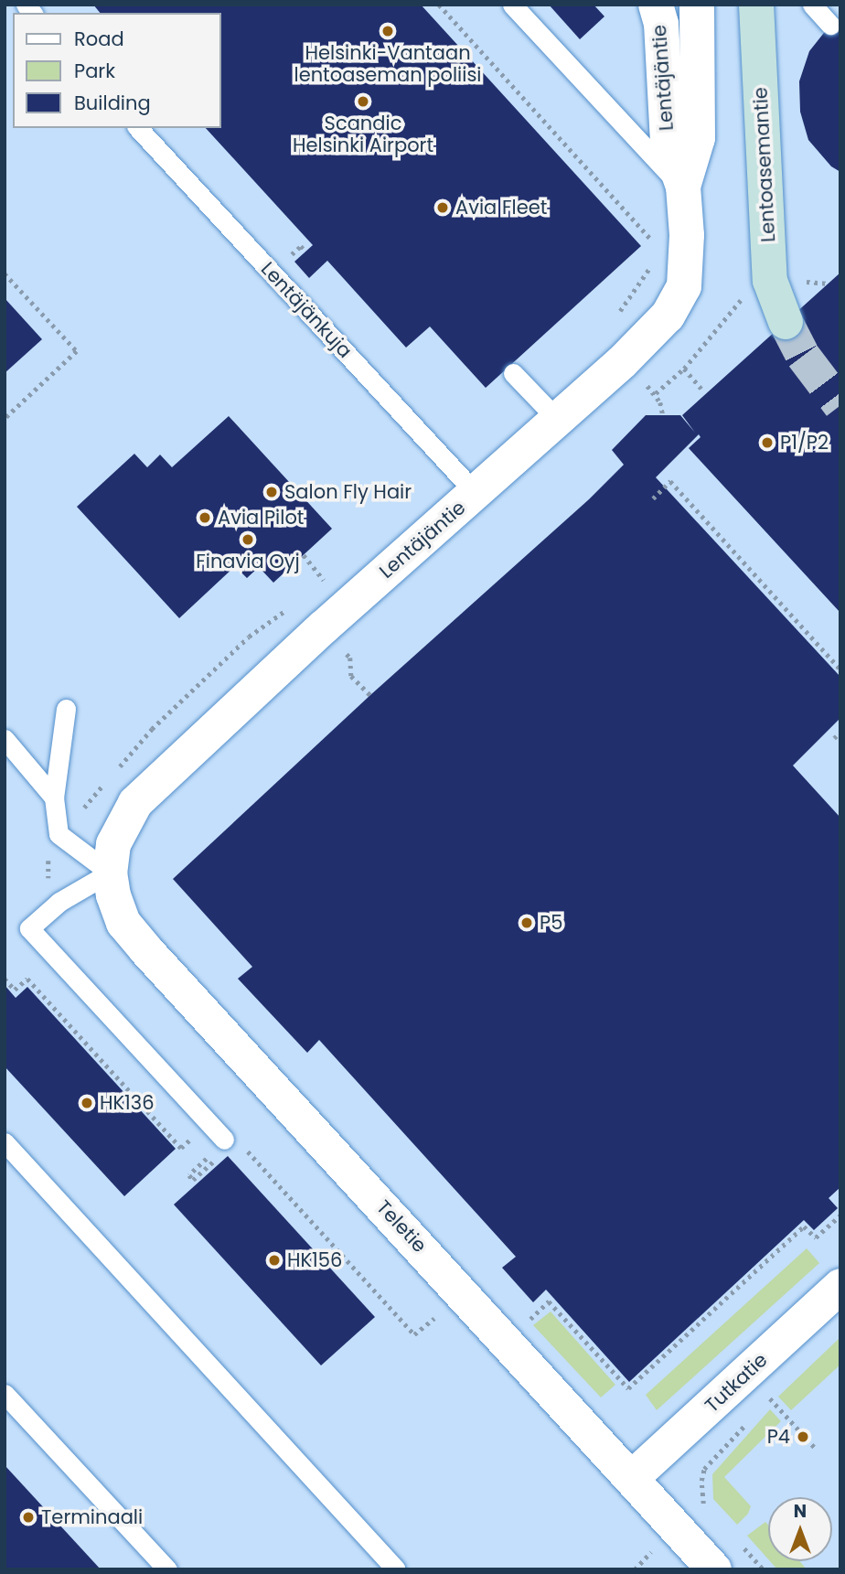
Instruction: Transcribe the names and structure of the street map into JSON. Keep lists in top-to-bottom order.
{
  "streets": {
    "main road": ["Lentoasemantie"],
    "street": ["Lentäjäntie", "Teletie", "Tutkatie"],
    "lane": ["Lentäjänkuja"]
  },
  "crossings": [
    ["Lentäjäntie", "Lentäjänkuja"],
    ["Lentäjäntie", "Teletie"],
    ["Teletie", "Tutkatie"]
  ],
  "places": [
    "Helsinki-Vantaan lentoaseman poliisi",
    "Scandic Helsinki Airport",
    "Avia Fleet",
    "P1/P2",
    "Salon Fly Hair",
    "Avia Pilot",
    "Finavia Oyj",
    "P5",
    "HK136",
    "HK156",
    "P4",
    "Terminaali"
  ],
  "legend": ["Road", "Park", "Building"],
  "north": "top"
}
